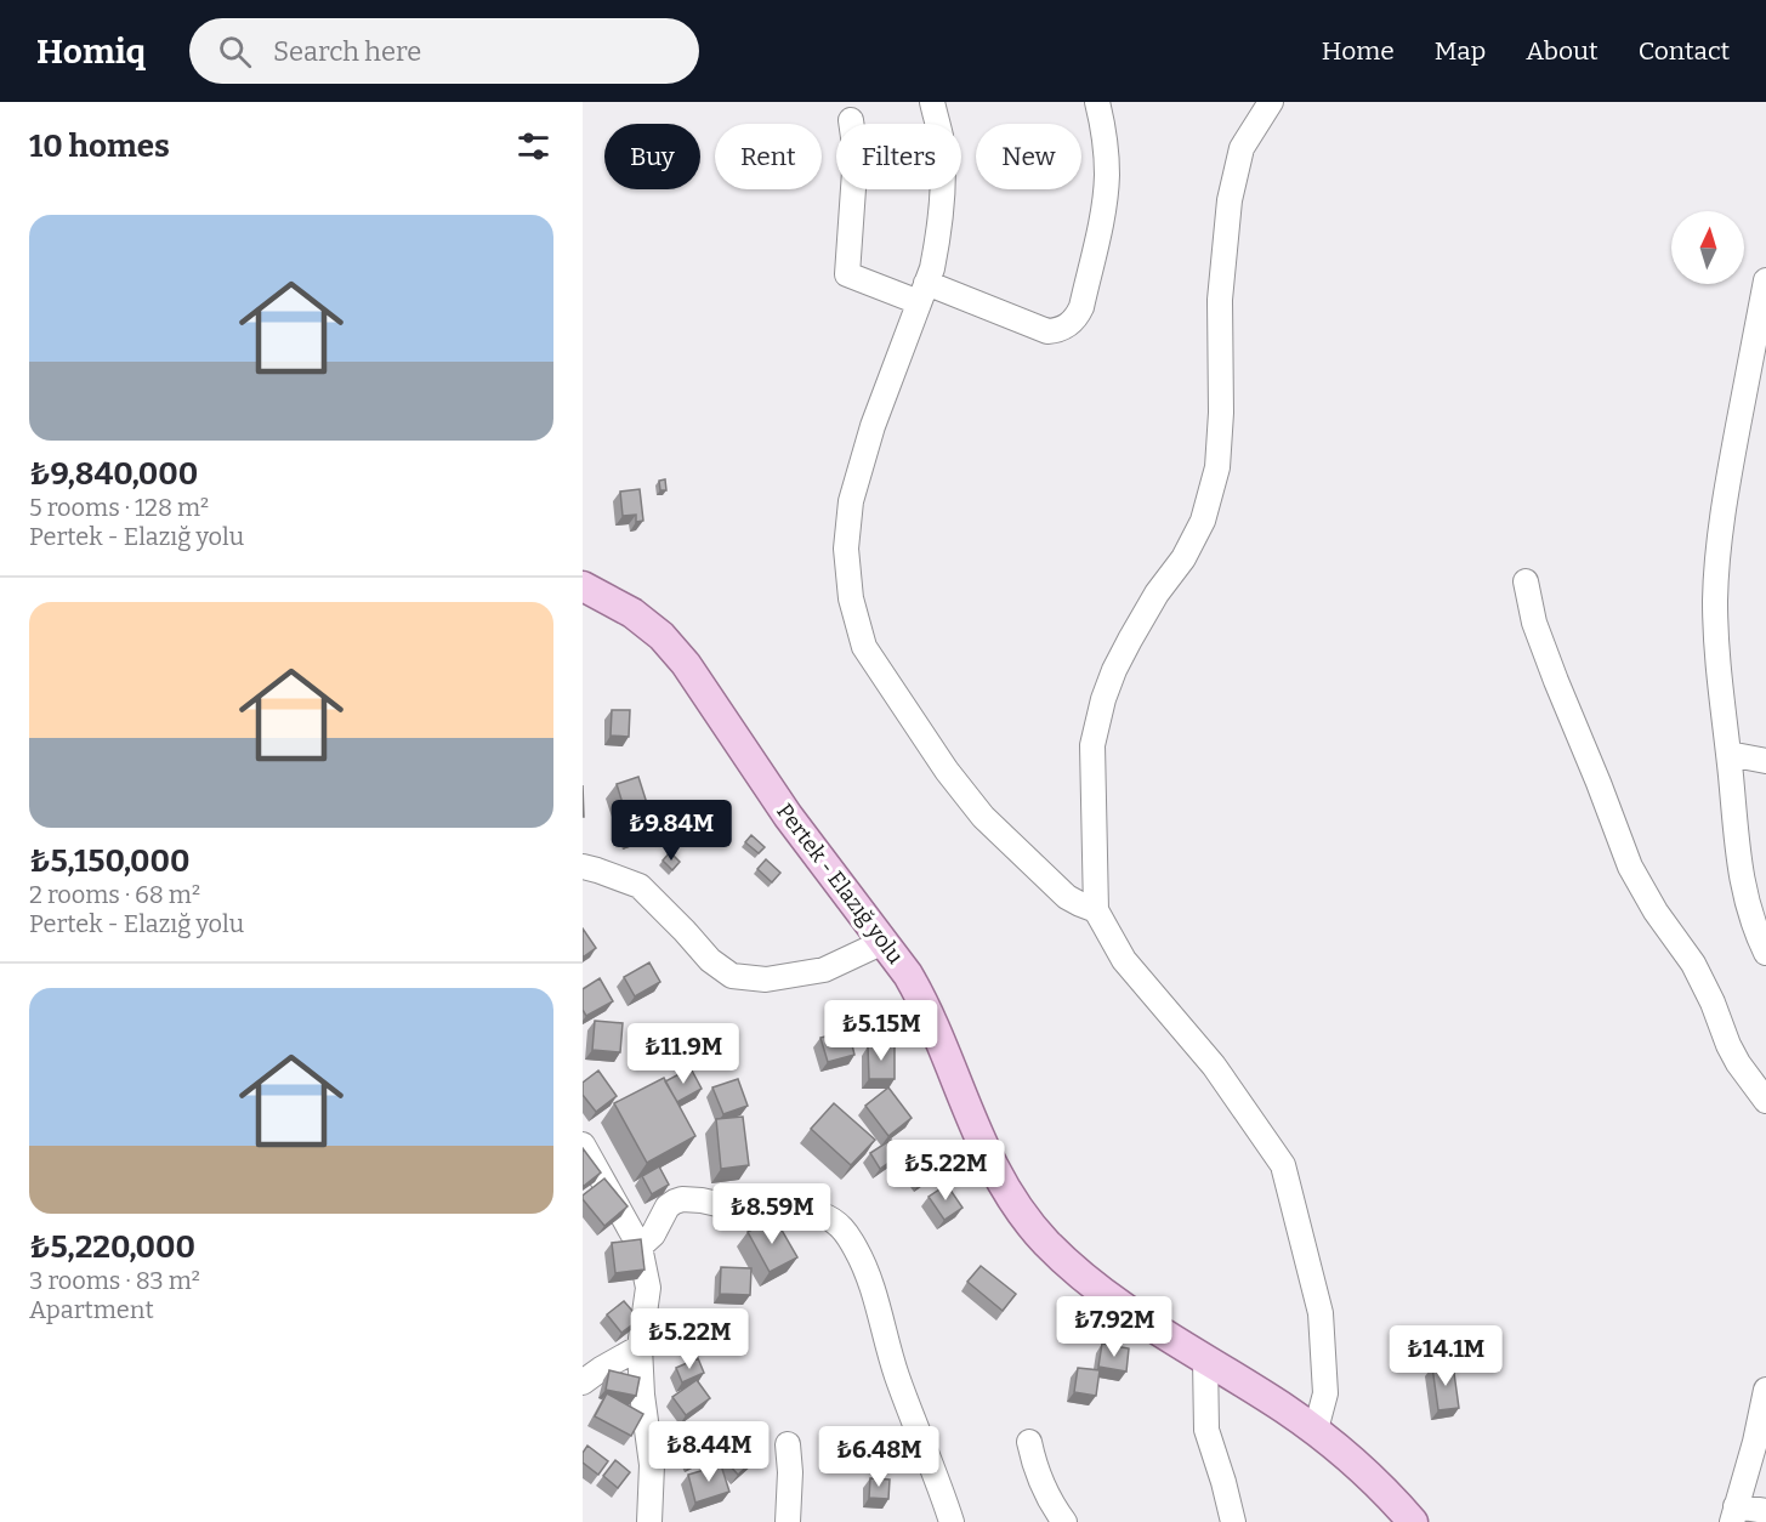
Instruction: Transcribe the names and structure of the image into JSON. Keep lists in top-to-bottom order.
{
  "streets": {
    "main road": ["Pertek - Elazığ yolu"]
  },
  "north": "top",
  "page": {
    "header": "Homiq",
    "search": "Search here",
    "nav": [
      "Home",
      "Map",
      "About",
      "Contact"
    ],
    "heading": "10 homes",
    "chip": [
      "Buy",
      "Rent",
      "Filters",
      "New"
    ],
    "list": [
      {
        "name": "₺9,840,000",
        "note": "5 rooms · 128 m² · Pertek - Elazığ yolu"
      },
      {
        "name": "₺5,150,000",
        "note": "2 rooms · 68 m² · Pertek - Elazığ yolu"
      },
      {
        "name": "₺5,220,000",
        "note": "3 rooms · 83 m² · Apartment"
      }
    ],
    "price": [
      "₺9.84M",
      "₺5.15M",
      "₺11.9M",
      "₺5.22M",
      "₺8.59M",
      "₺7.92M",
      "₺5.22M",
      "₺14.1M",
      "₺8.44M",
      "₺6.48M"
    ]
  }
}
